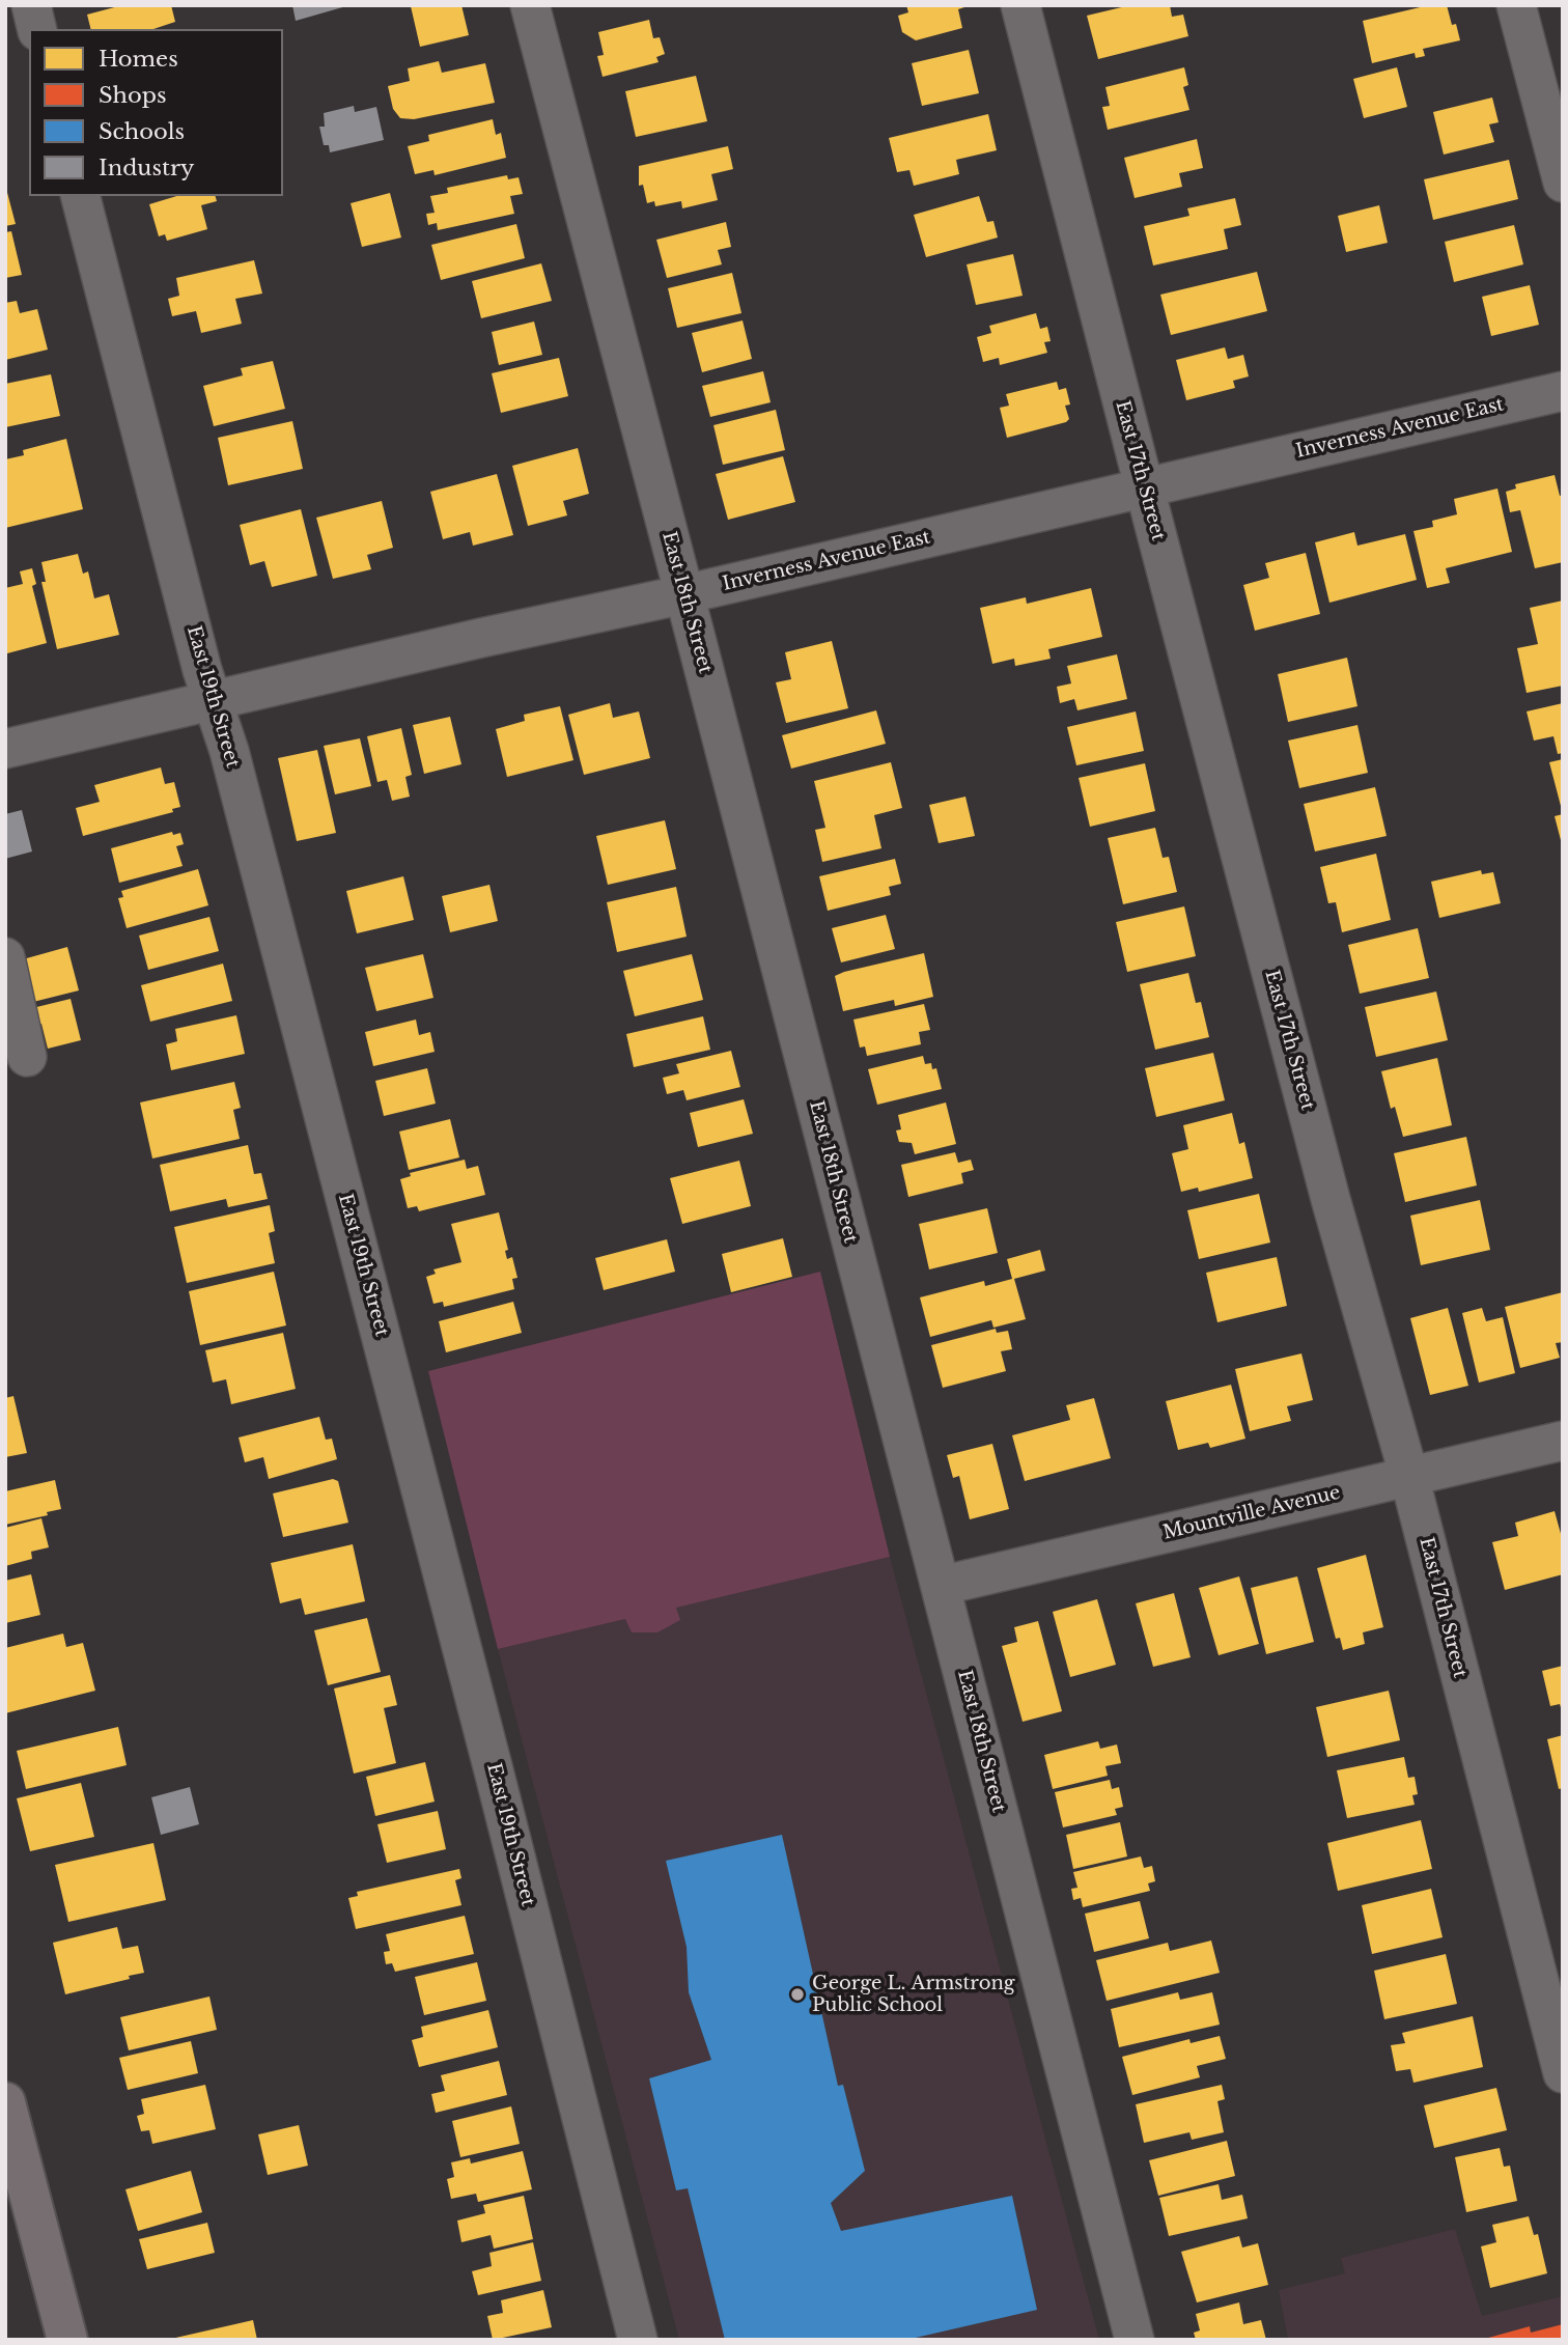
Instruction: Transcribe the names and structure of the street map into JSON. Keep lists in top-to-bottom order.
{
  "streets": {
    "street": [
      "Inverness Avenue East",
      "East 17th Street",
      "East 18th Street",
      "East 19th Street",
      "Mountville Avenue"
    ]
  },
  "crossings": [
    ["Inverness Avenue East", "East 17th Street"],
    ["Inverness Avenue East", "East 18th Street"],
    ["Inverness Avenue East", "East 19th Street"],
    ["East 17th Street", "Mountville Avenue"],
    ["East 18th Street", "Mountville Avenue"]
  ],
  "places": ["George L. Armstrong Public School"],
  "legend": [
    "Homes",
    "Shops",
    "Schools",
    "Industry"
  ]
}
